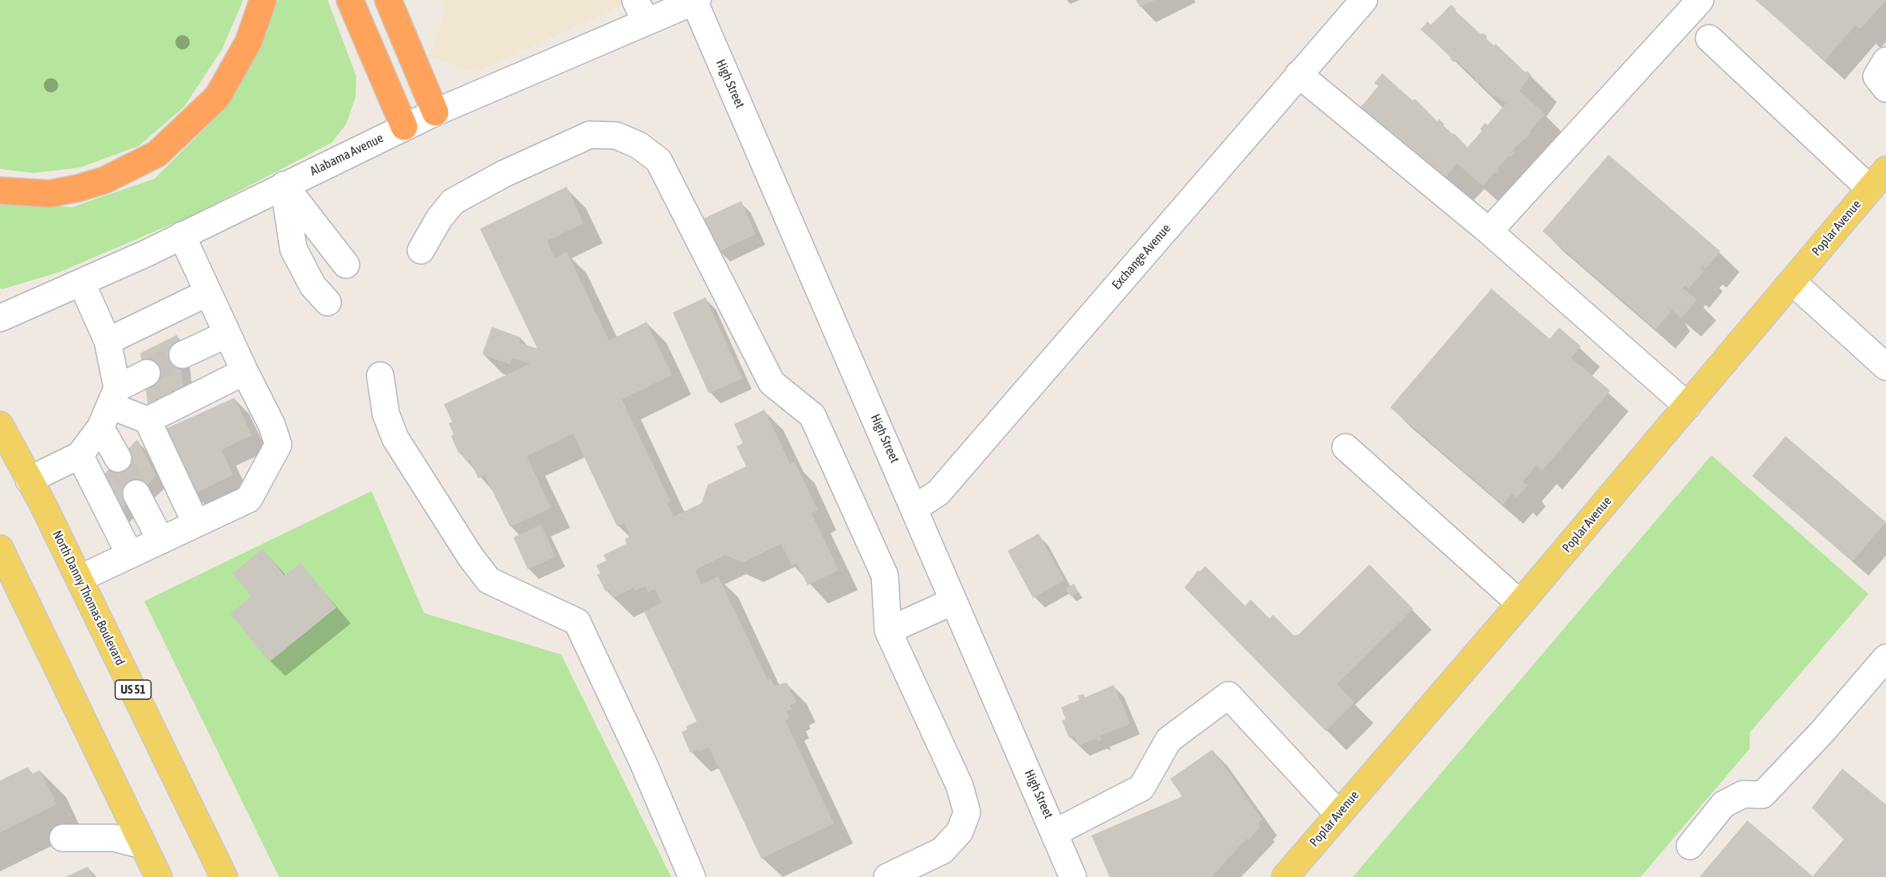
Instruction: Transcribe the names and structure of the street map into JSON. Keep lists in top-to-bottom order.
{
  "streets": {
    "main road": ["Poplar Avenue", "North Danny Thomas Boulevard", "US 51"],
    "street": ["High Street", "Alabama Avenue", "Exchange Avenue"]
  },
  "crossings": [
    ["High Street", "Alabama Avenue"],
    ["High Street", "Exchange Avenue"]
  ]
}
